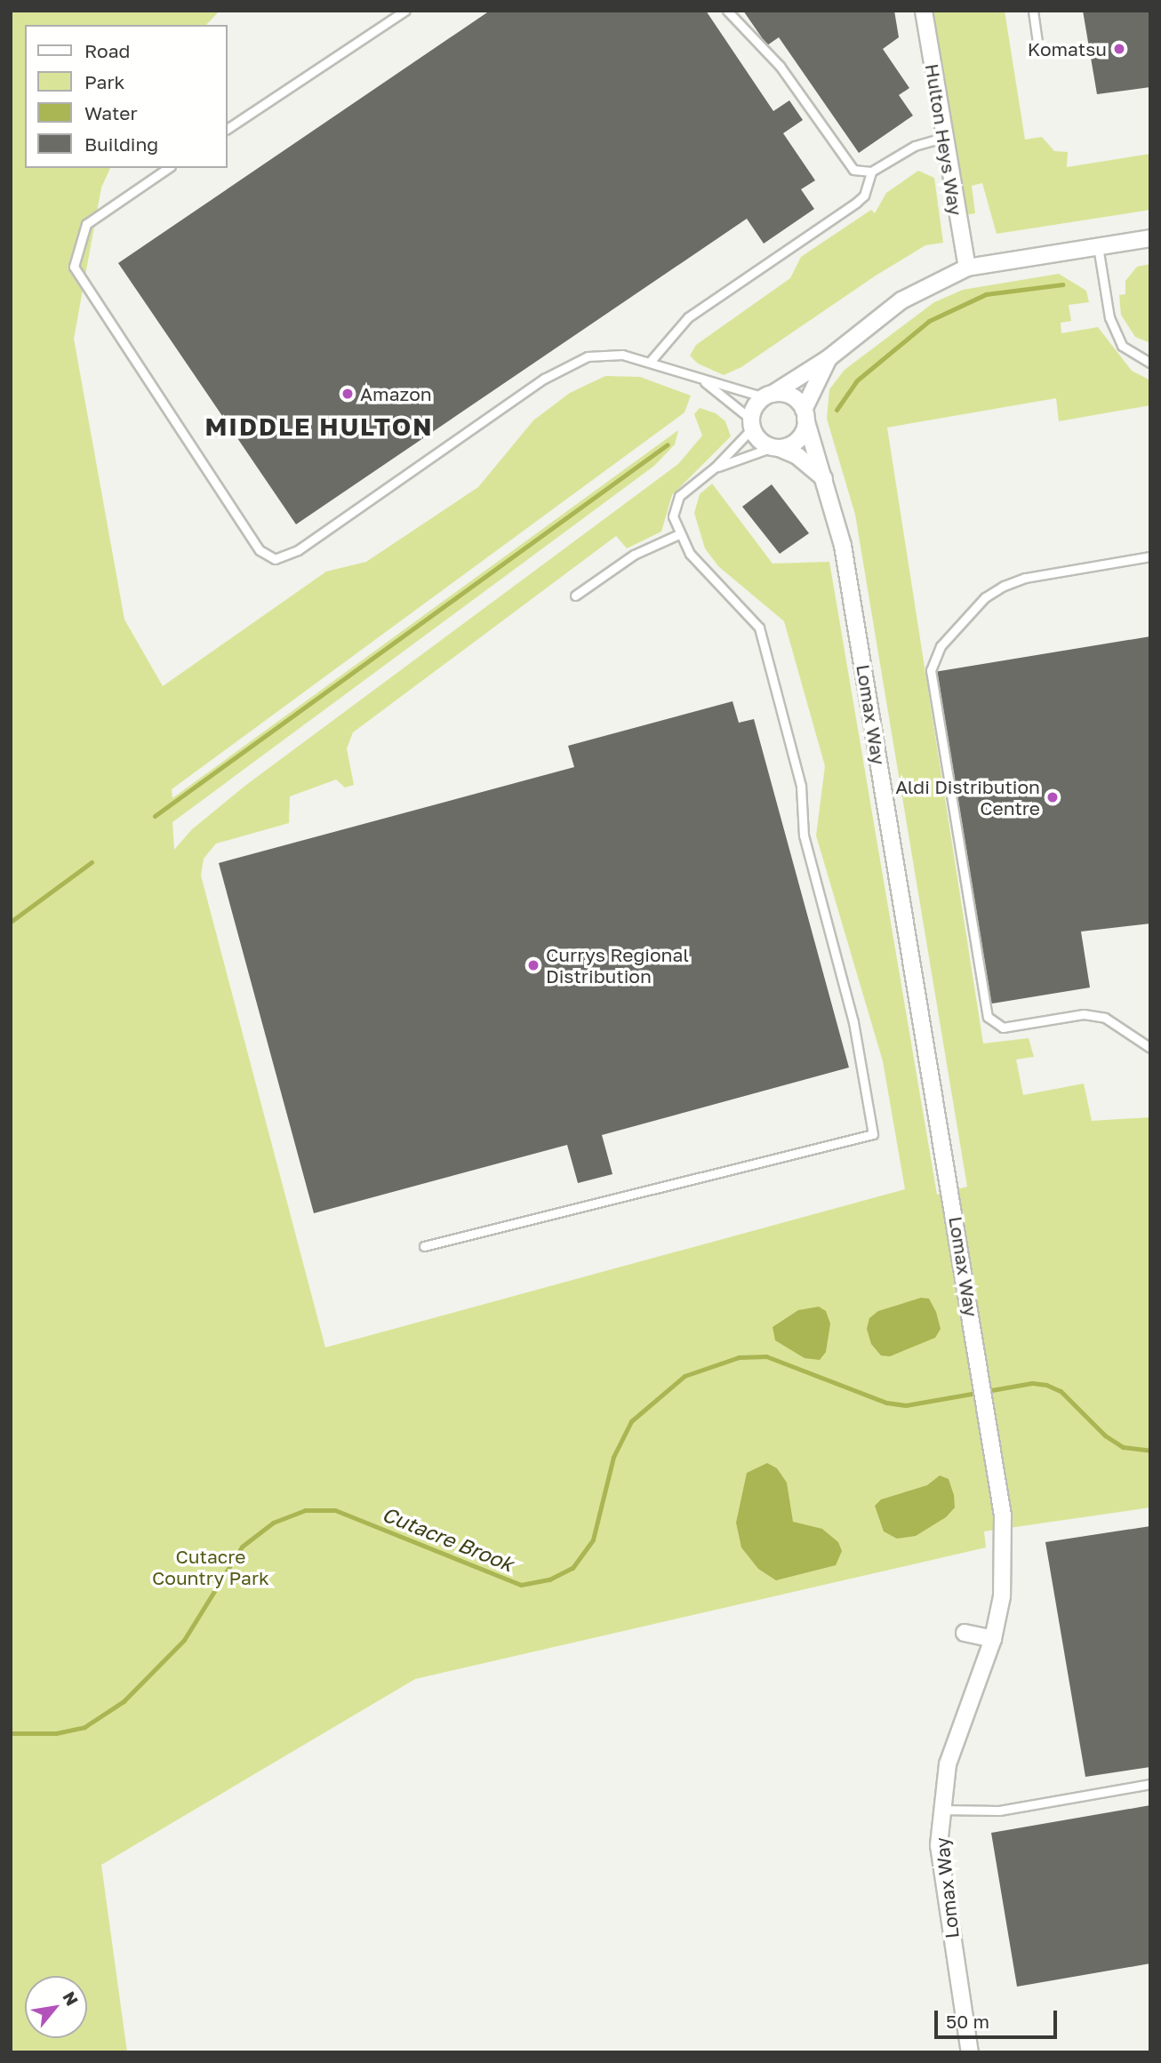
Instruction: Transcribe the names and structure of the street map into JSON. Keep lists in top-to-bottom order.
{
  "streets": {
    "street": ["Hulton Heys Way", "Lomax Way"]
  },
  "districts": ["MIDDLE HULTON"],
  "water": ["Cutacre Brook"],
  "parks": ["Cutacre Country Park"],
  "places": [
    "Komatsu",
    "Amazon",
    "Aldi Distribution Centre",
    "Currys Regional Distribution"
  ],
  "legend": [
    "Road",
    "Park",
    "Water",
    "Building"
  ],
  "scale_bar": "50 m",
  "north": "top right"
}
